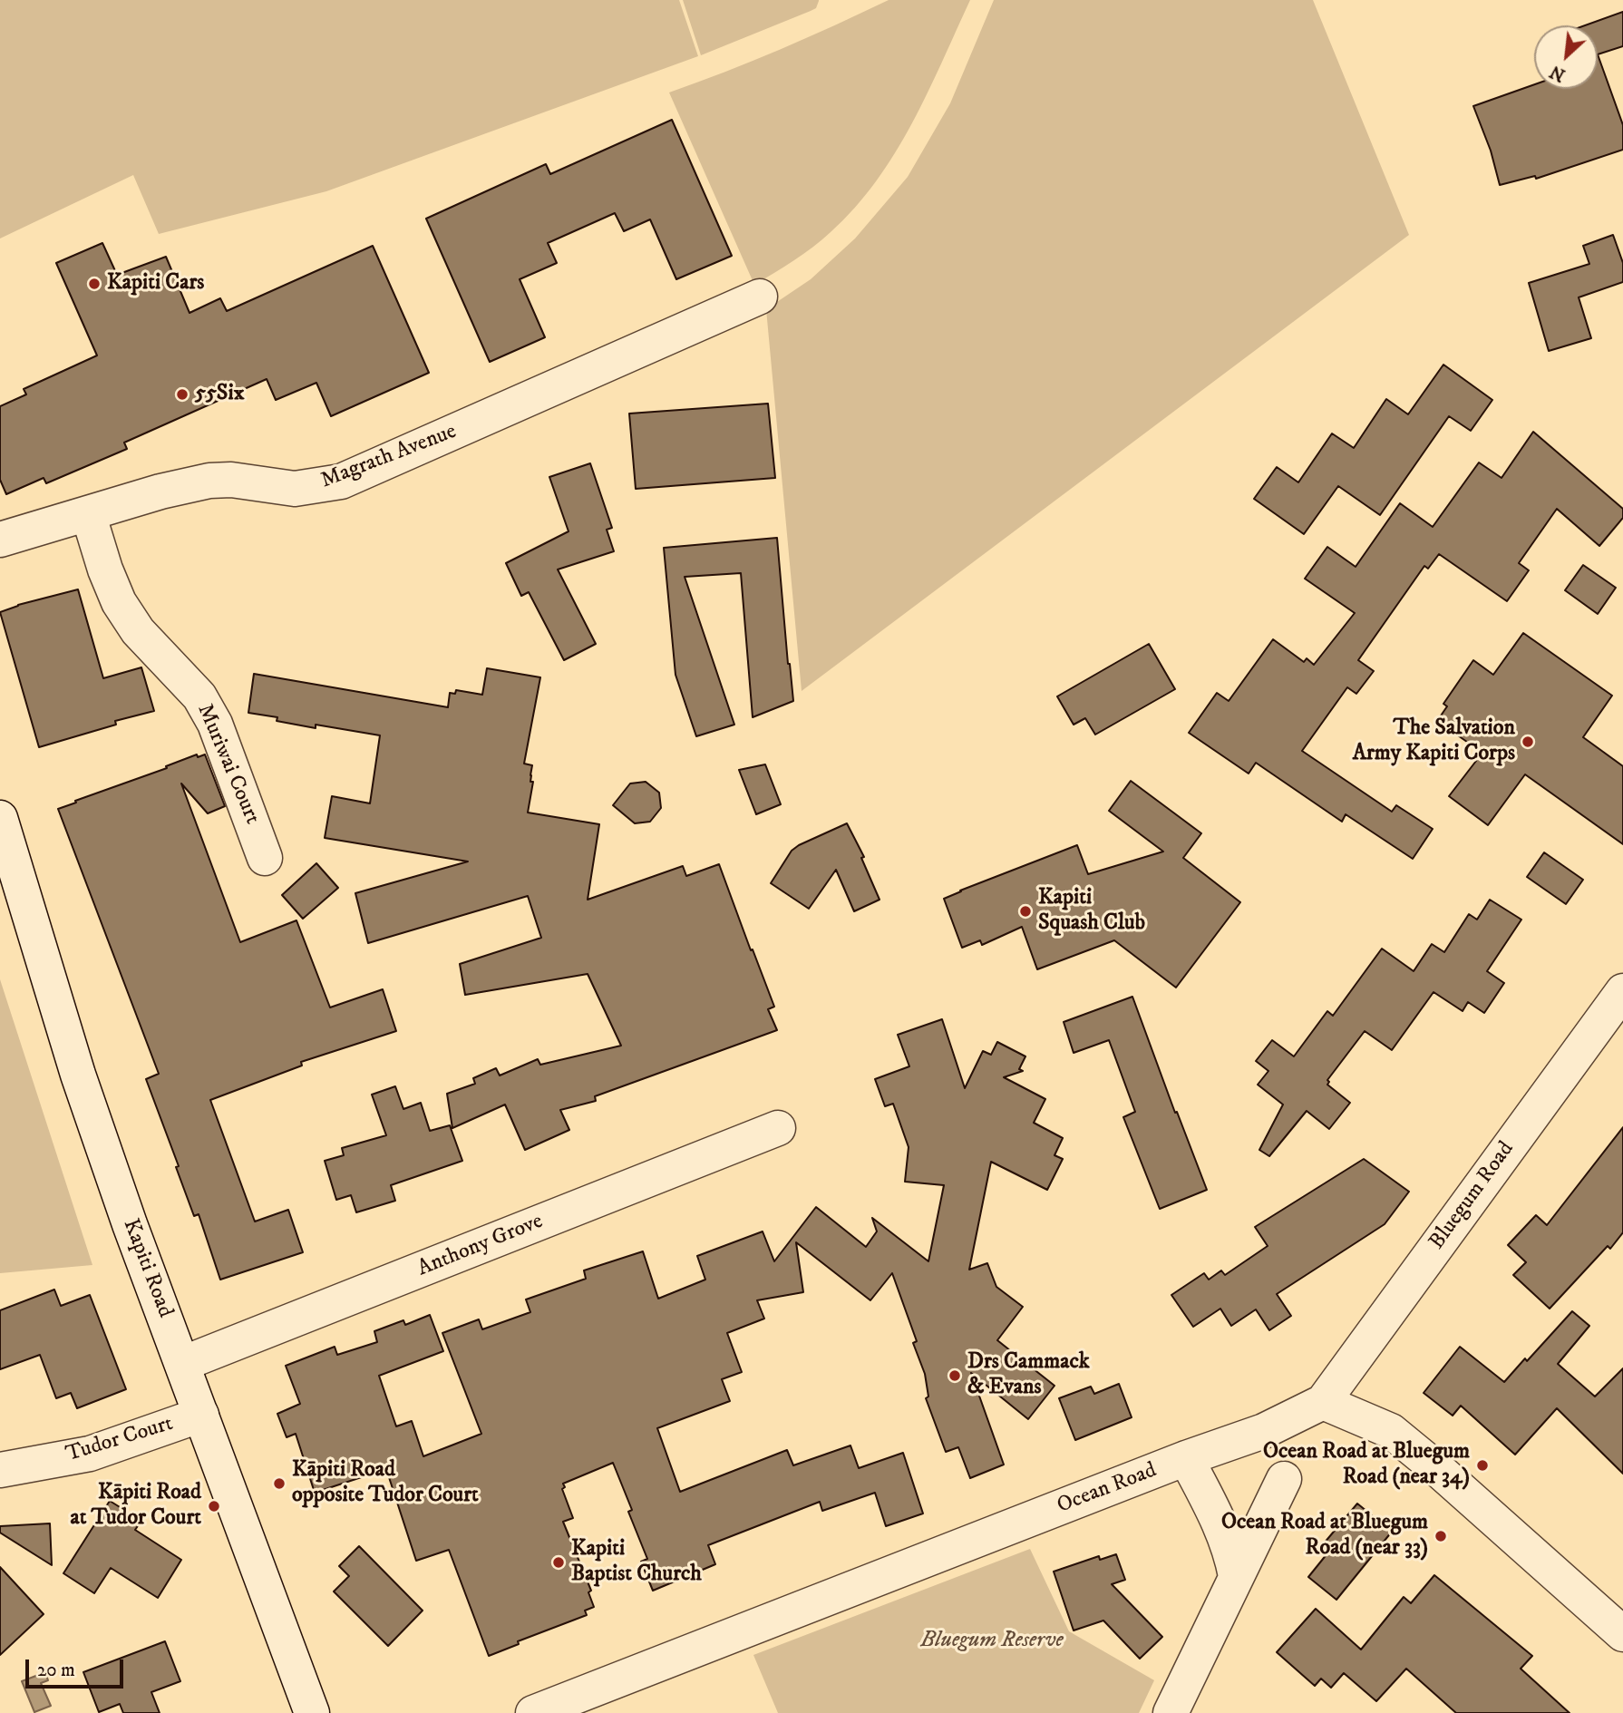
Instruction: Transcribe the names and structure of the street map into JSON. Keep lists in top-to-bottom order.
{
  "streets": {
    "street": [
      "Magrath Avenue",
      "Muriwai Court",
      "Bluegum Road",
      "Anthony Grove",
      "Kapiti Road",
      "Tudor Court",
      "Ocean Road"
    ]
  },
  "crossings": [
    ["Magrath Avenue", "Muriwai Court"],
    ["Bluegum Road", "Ocean Road"],
    ["Anthony Grove", "Kapiti Road"],
    ["Kapiti Road", "Tudor Court"]
  ],
  "parks": ["Bluegum Reserve"],
  "places": [
    "Kapiti Cars",
    "55Six",
    "The Salvation Army Kapiti Corps",
    "Kapiti Squash Club",
    "Drs Cammack & Evans",
    "Ocean Road at Bluegum Road (near 34)",
    "Kāpiti Road opposite Tudor Court",
    "Kāpiti Road at Tudor Court",
    "Ocean Road at Bluegum Road (near 33)",
    "Kapiti Baptist Church"
  ],
  "scale_bar": "20 m",
  "north": "bottom left"
}
